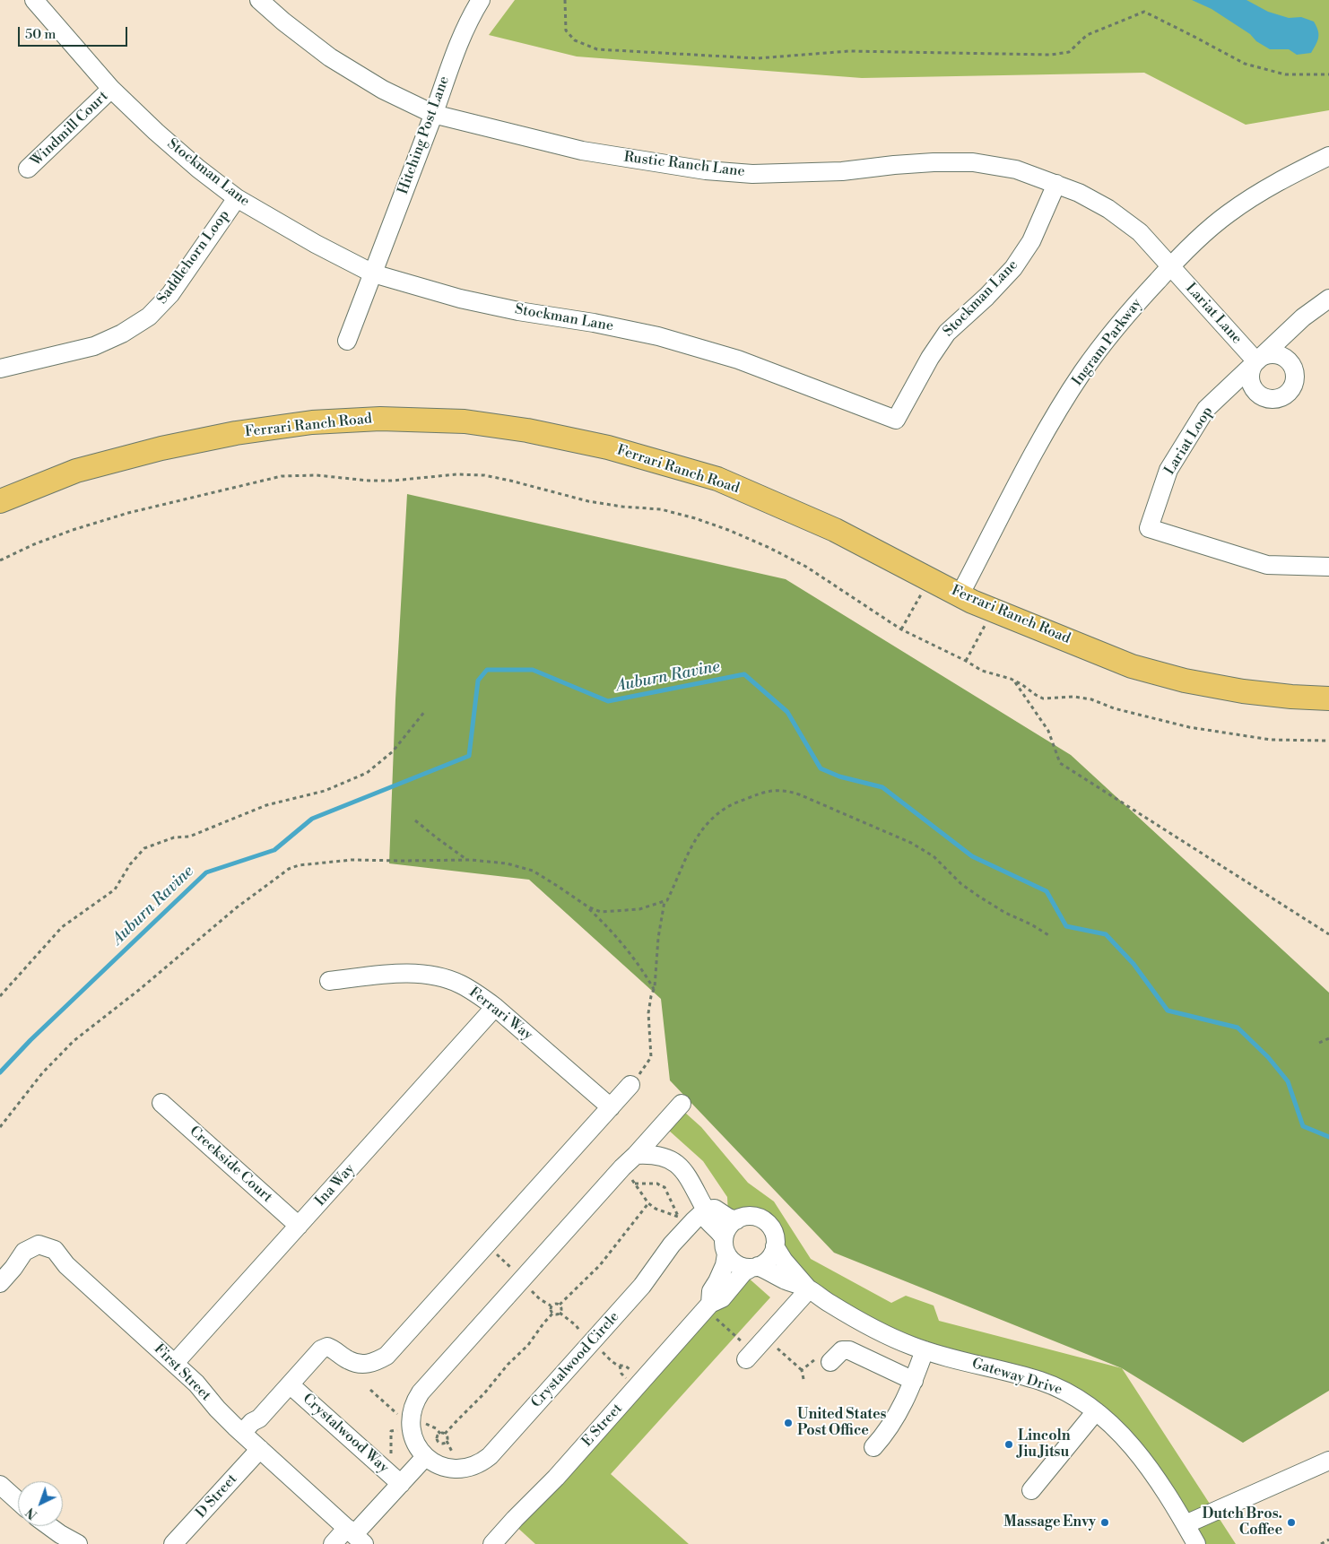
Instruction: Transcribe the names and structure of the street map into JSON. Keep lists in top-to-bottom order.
{
  "streets": {
    "main road": ["Ferrari Ranch Road"],
    "street": [
      "Windmill Court",
      "Hitching Post Lane",
      "Rustic Ranch Lane",
      "Stockman Lane",
      "Saddlehorn Loop",
      "Lariat Lane",
      "Ingram Parkway",
      "Lariat Loop",
      "Ferrari Way",
      "Creekside Court",
      "Ina Way",
      "Crystalwood Circle",
      "First Street",
      "Gateway Drive",
      "E Street",
      "Crystalwood Way",
      "D Street"
    ]
  },
  "crossings": [
    ["Windmill Court", "Stockman Lane"],
    ["Hitching Post Lane", "Rustic Ranch Lane"],
    ["Hitching Post Lane", "Stockman Lane"],
    ["Rustic Ranch Lane", "Stockman Lane"],
    ["Rustic Ranch Lane", "Lariat Lane"],
    ["Rustic Ranch Lane", "Ingram Parkway"],
    ["Stockman Lane", "Saddlehorn Loop"],
    ["Lariat Lane", "Ingram Parkway"],
    ["Lariat Lane", "Lariat Loop"],
    ["Ingram Parkway", "Ferrari Ranch Road"],
    ["Ferrari Way", "Ina Way"],
    ["Creekside Court", "Ina Way"],
    ["Ina Way", "First Street"],
    ["First Street", "D Street"],
    ["Gateway Drive", "E Street"]
  ],
  "water": ["Auburn Ravine"],
  "places": [
    "United States Post Office",
    "Lincoln Jiu Jitsu",
    "Massage Envy",
    "Dutch Bros. Coffee"
  ],
  "scale_bar": "50 m",
  "north": "bottom left"
}
